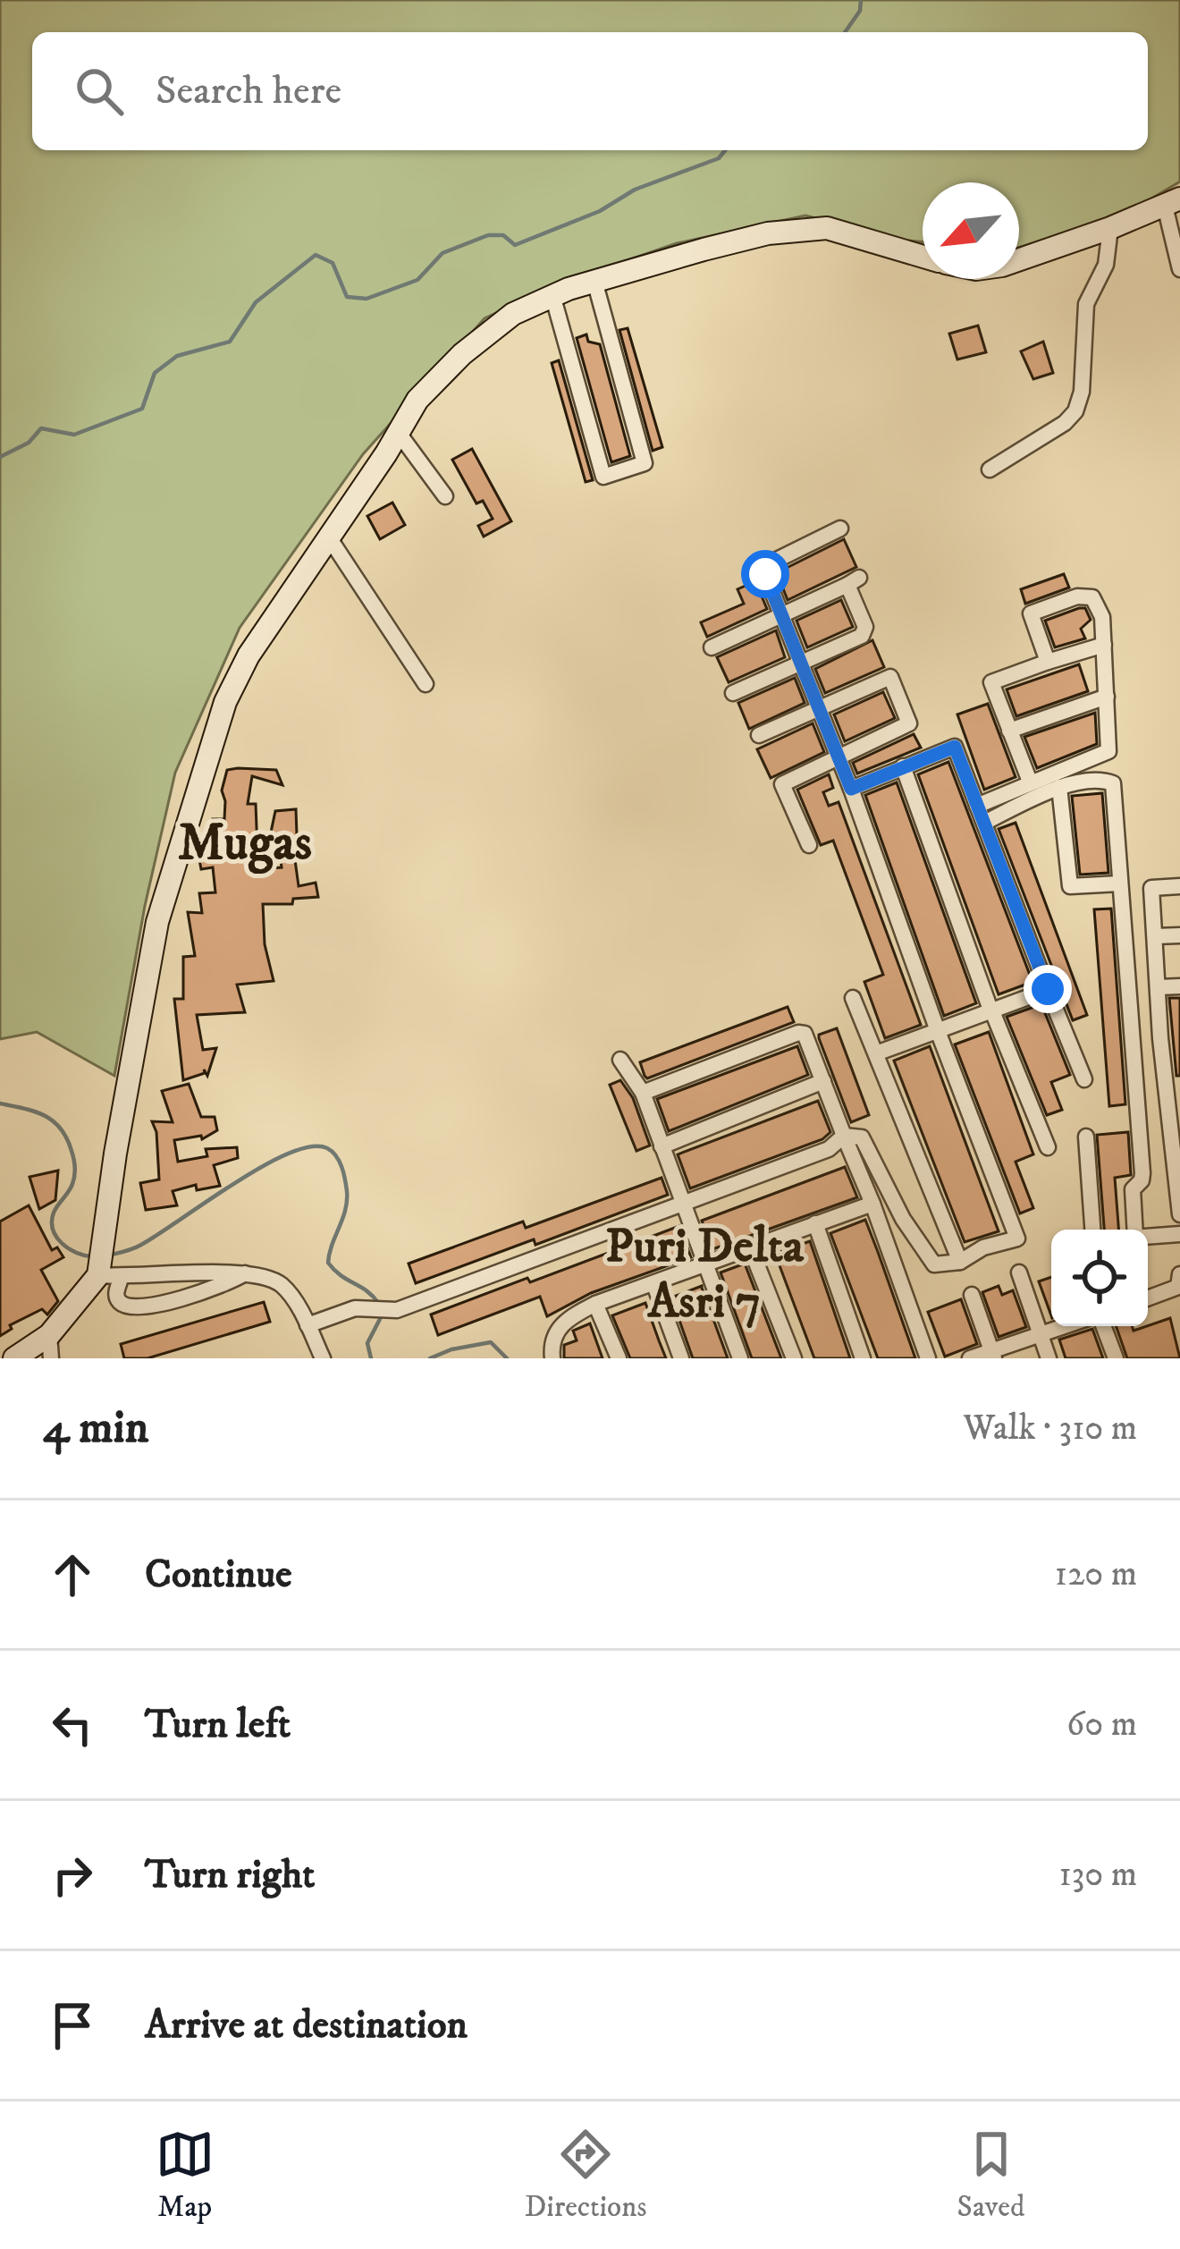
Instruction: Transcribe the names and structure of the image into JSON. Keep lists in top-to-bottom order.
{
  "districts": ["Mugas", "Puri Delta Asri 7"],
  "north": "bottom left",
  "page": {
    "search": "Search here",
    "heading": ["4 min", "Walk · 310 m"],
    "list": [
      ["Continue", "120 m"],
      ["Turn left", "60 m"],
      ["Turn right", "130 m"],
      "Arrive at destination"
    ],
    "nav": ["Map", "Directions", "Saved"]
  }
}
